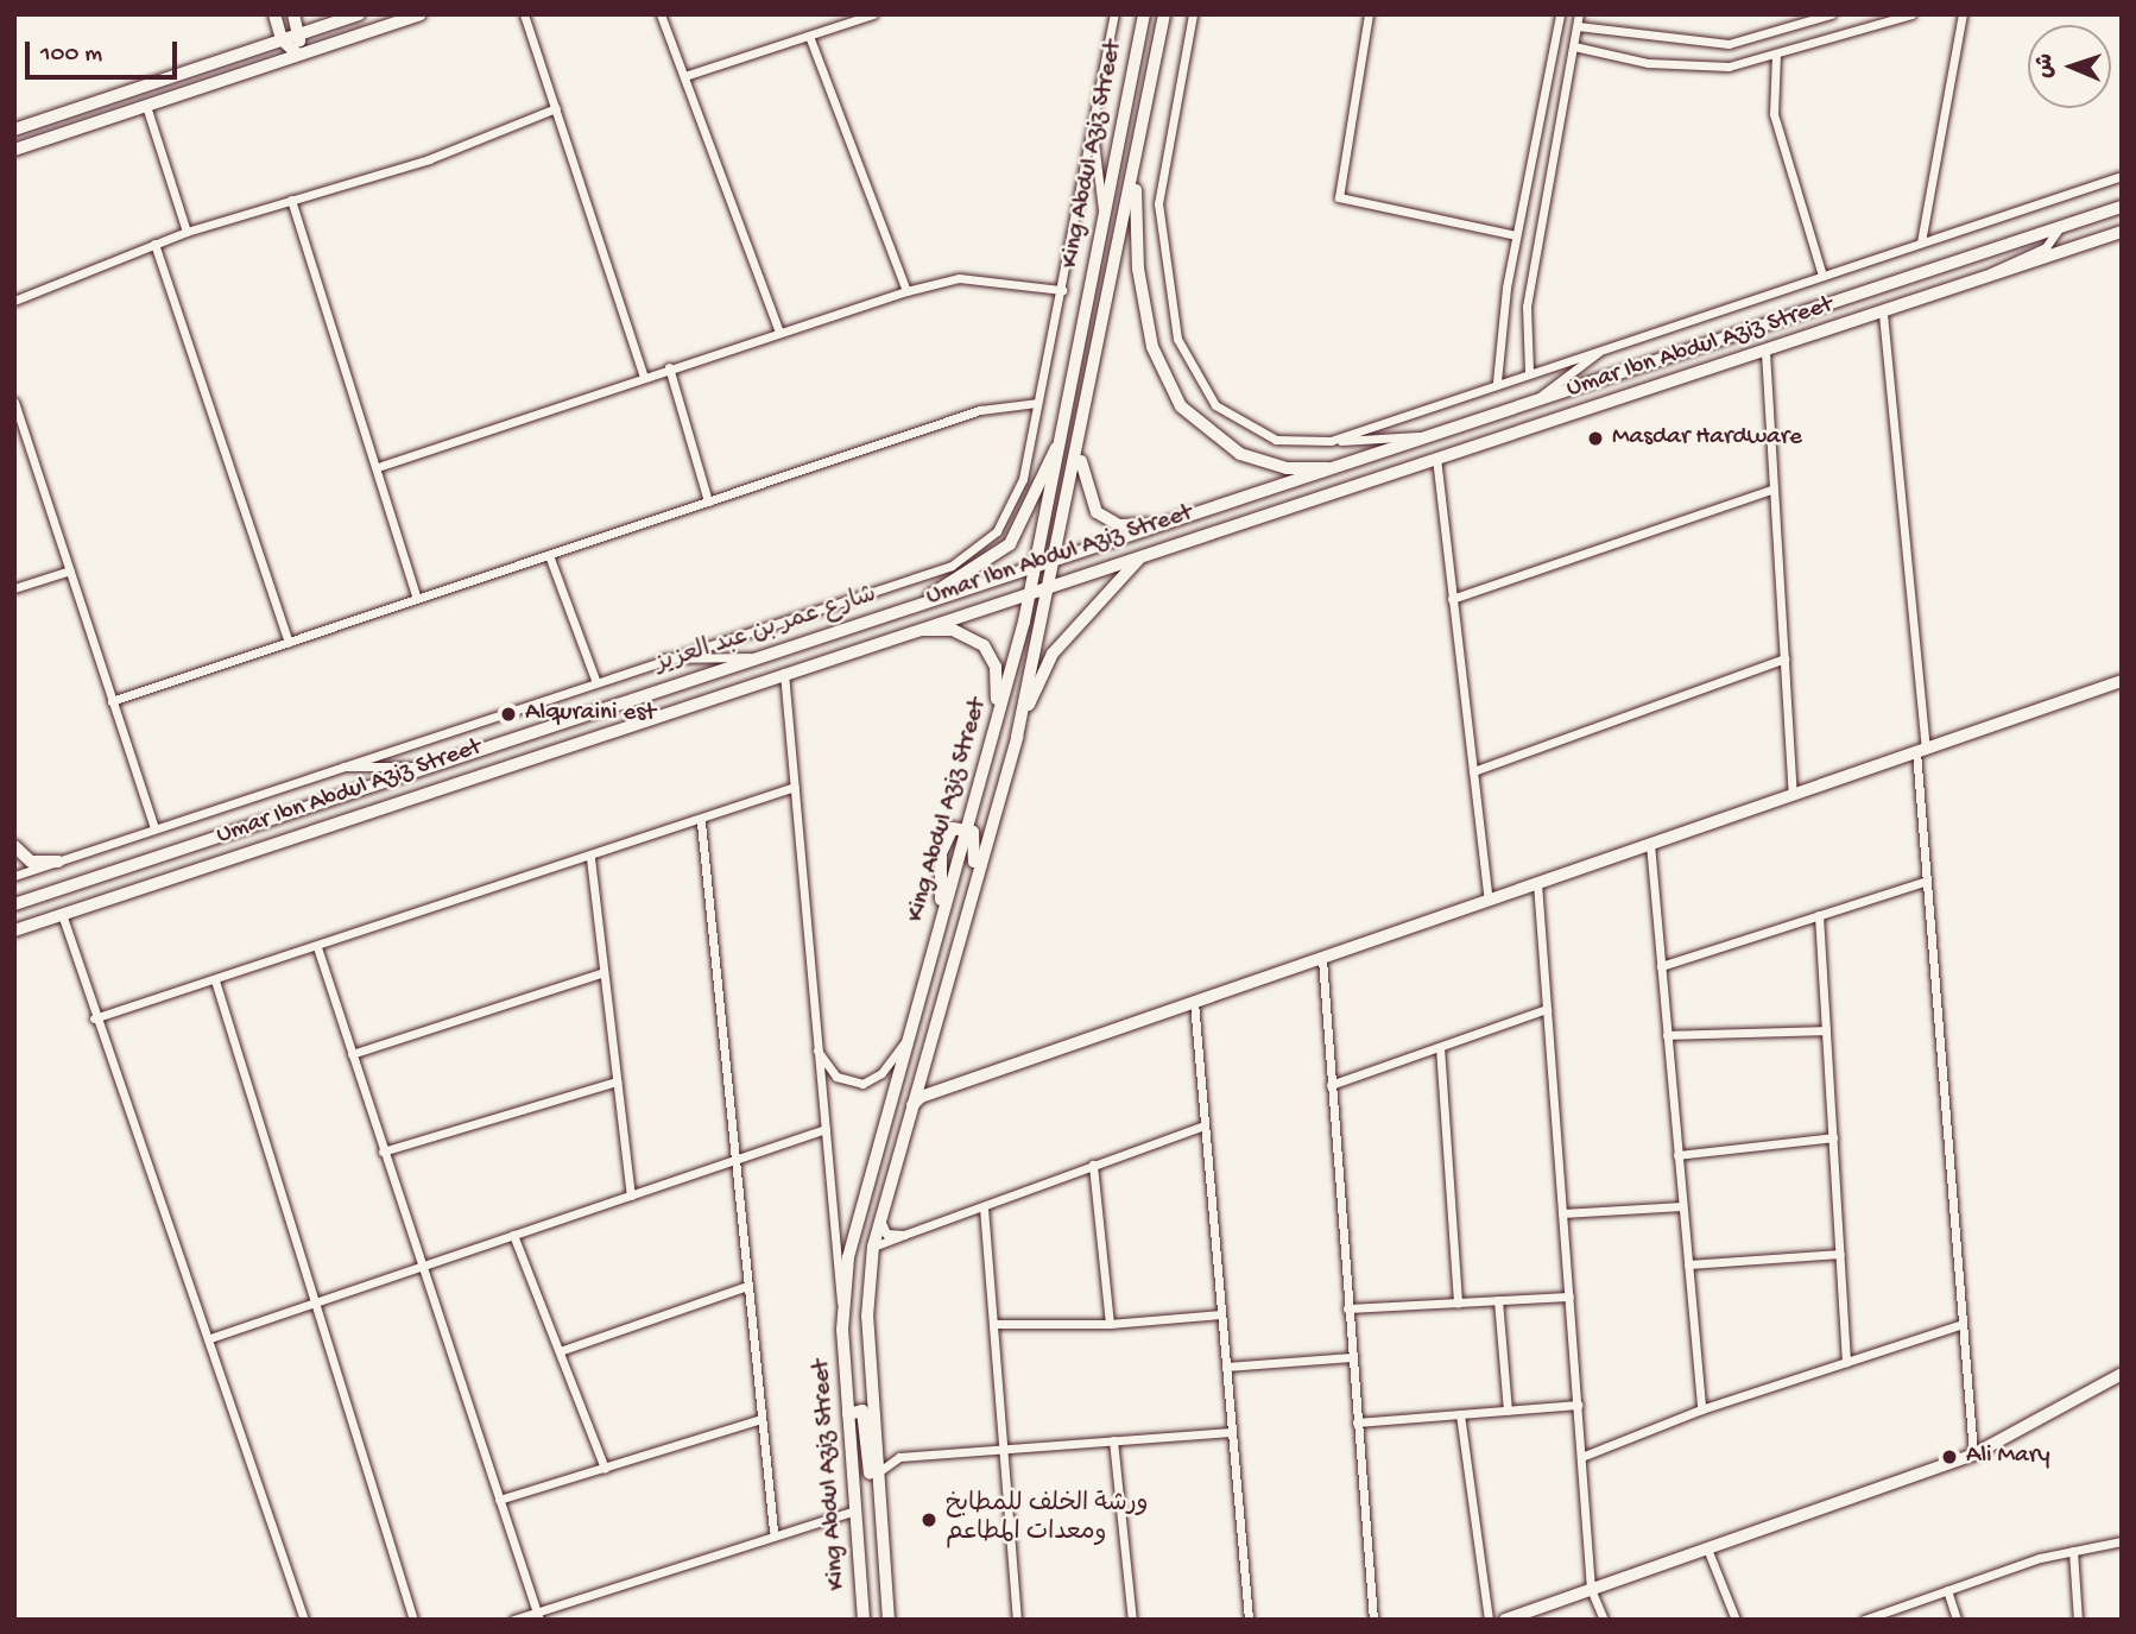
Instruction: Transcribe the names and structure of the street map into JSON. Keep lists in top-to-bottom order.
{
  "streets": {
    "street": ["King Abdul Aziz Street", "Umar Ibn Abdul Aziz Street", "شارع عمر بن عبد العزيز"]
  },
  "crossings": [
    ["King Abdul Aziz Street", "Umar Ibn Abdul Aziz Street"],
    ["King Abdul Aziz Street", "شارع عمر بن عبد العزيز"],
    ["Umar Ibn Abdul Aziz Street", "شارع عمر بن عبد العزيز"]
  ],
  "places": [
    "Masdar Hardware",
    "Alquraini est",
    "Ali Mary",
    "ورشة الخلف للمطابخ ومعدات المطاعم"
  ],
  "scale_bar": "100 m",
  "north": "left"
}
